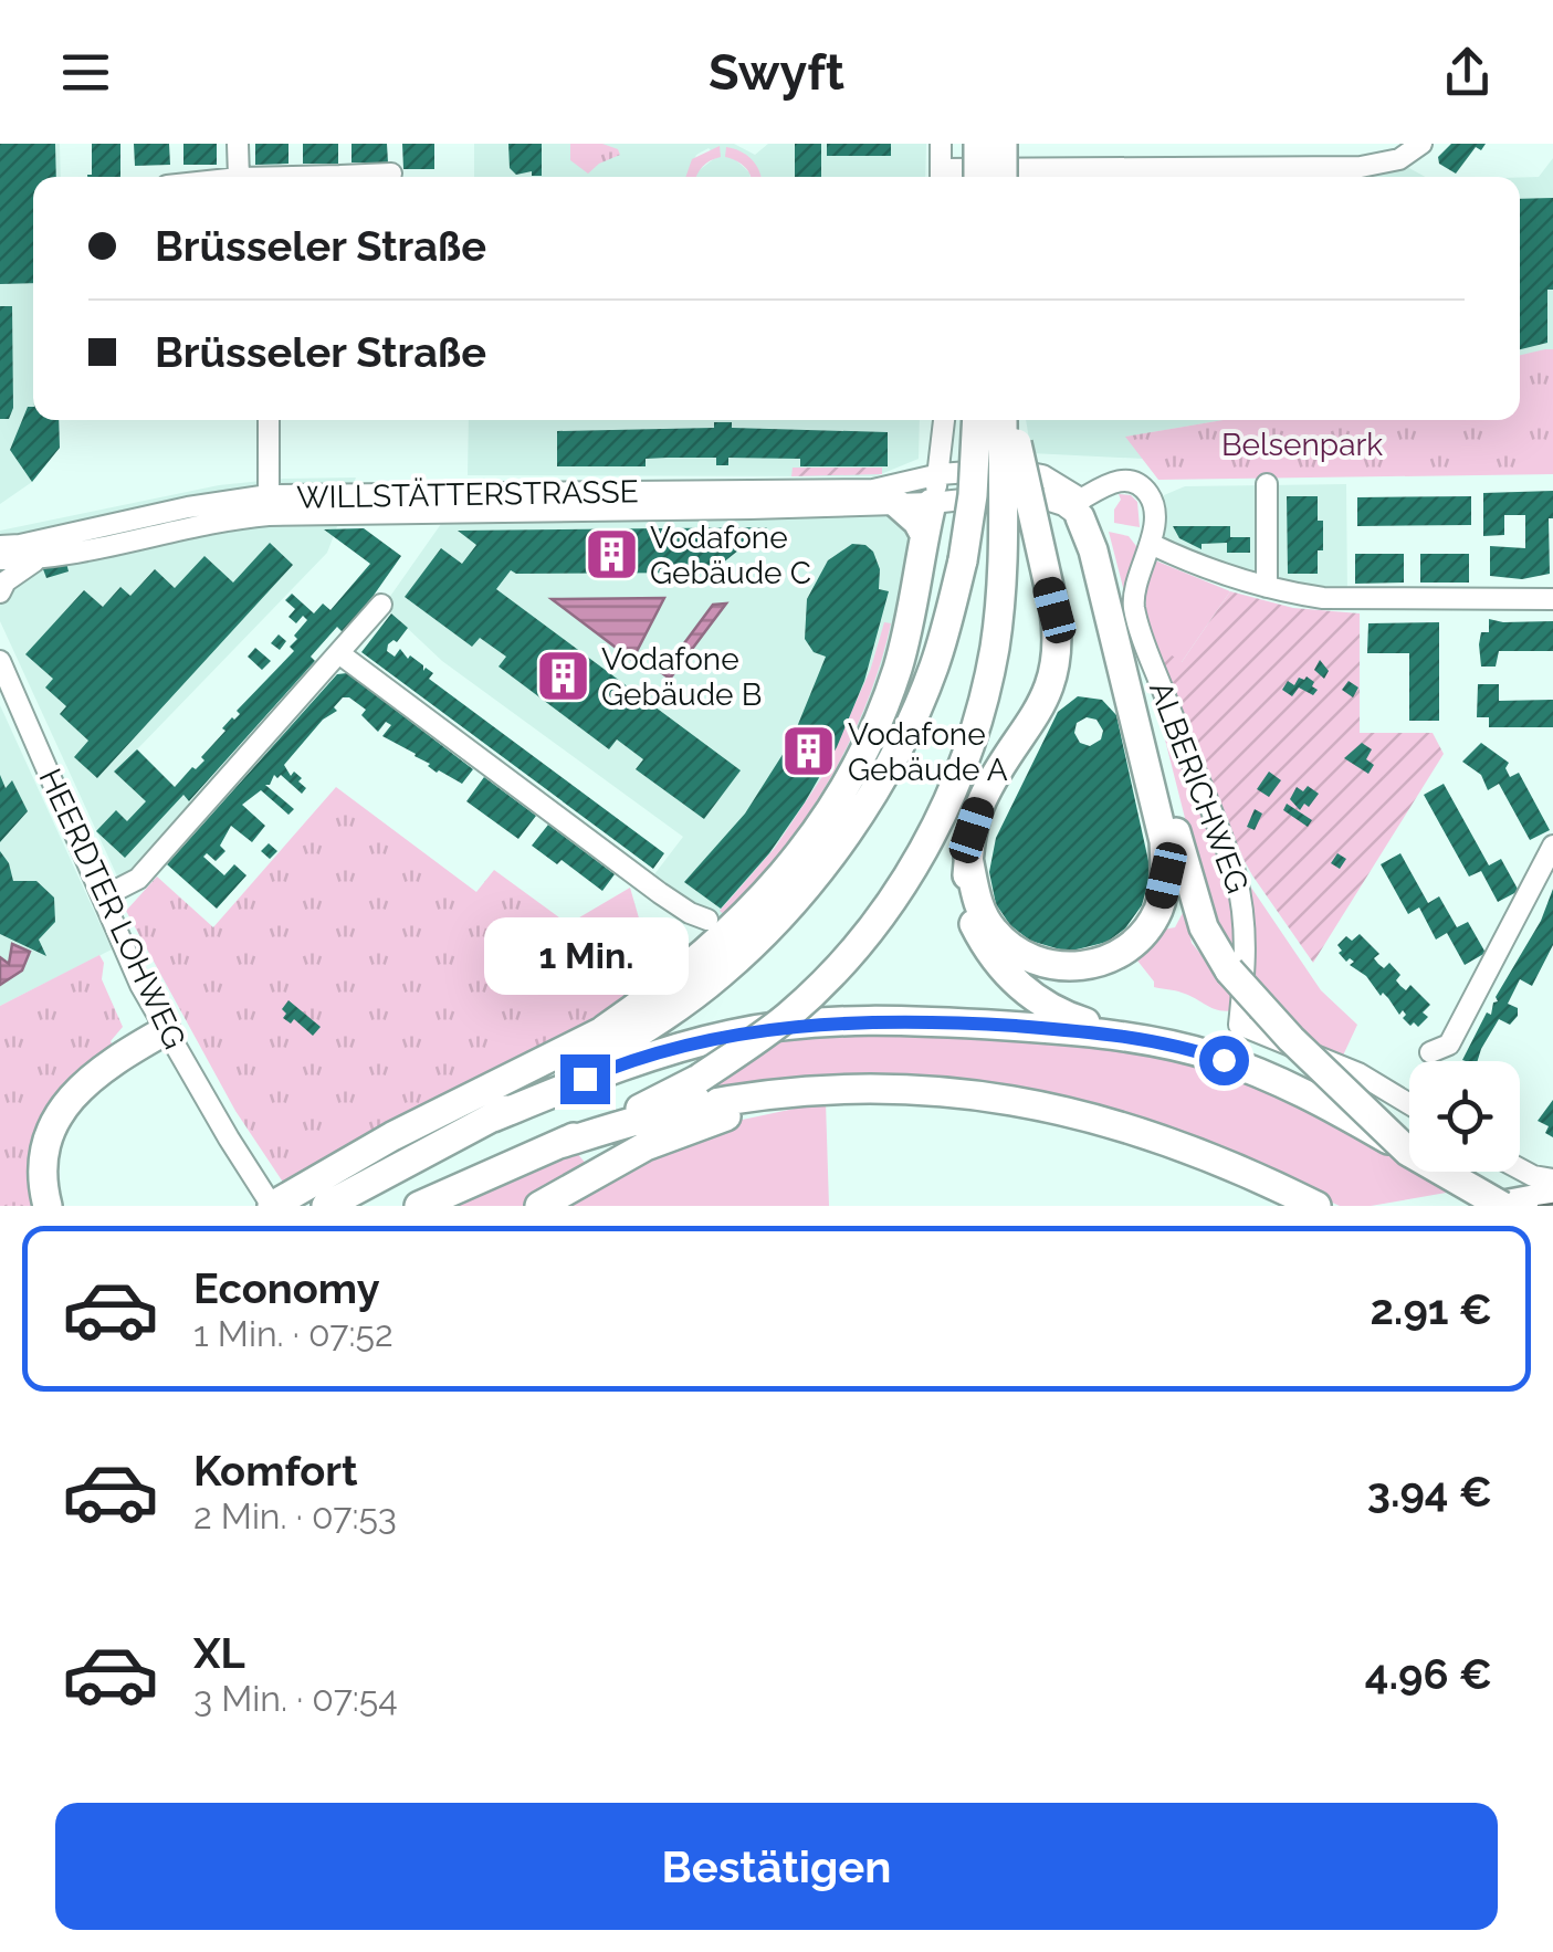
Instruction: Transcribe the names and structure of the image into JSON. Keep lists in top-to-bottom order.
{
  "streets": {
    "street": ["WILLSTÄTTERSTRASSE", "ALBERICHWEG", "HEERDTER LOHWEG"]
  },
  "parks": ["Belsenpark"],
  "places": {
    "building": ["Vodafone Gebäude C", "Vodafone Gebäude B", "Vodafone Gebäude A"]
  },
  "page": {
    "header": "Swyft",
    "banner": ["Brüsseler Straße", "Brüsseler Straße"],
    "bubble": "1 Min.",
    "list": [
      {
        "name": "Economy",
        "note": "1 Min. · 07:52",
        "value": "2.91 €"
      },
      {
        "name": "Komfort",
        "note": "2 Min. · 07:53",
        "value": "3.94 €"
      },
      {
        "name": "XL",
        "note": "3 Min. · 07:54",
        "value": "4.96 €"
      }
    ],
    "buttons": "Bestätigen"
  }
}
